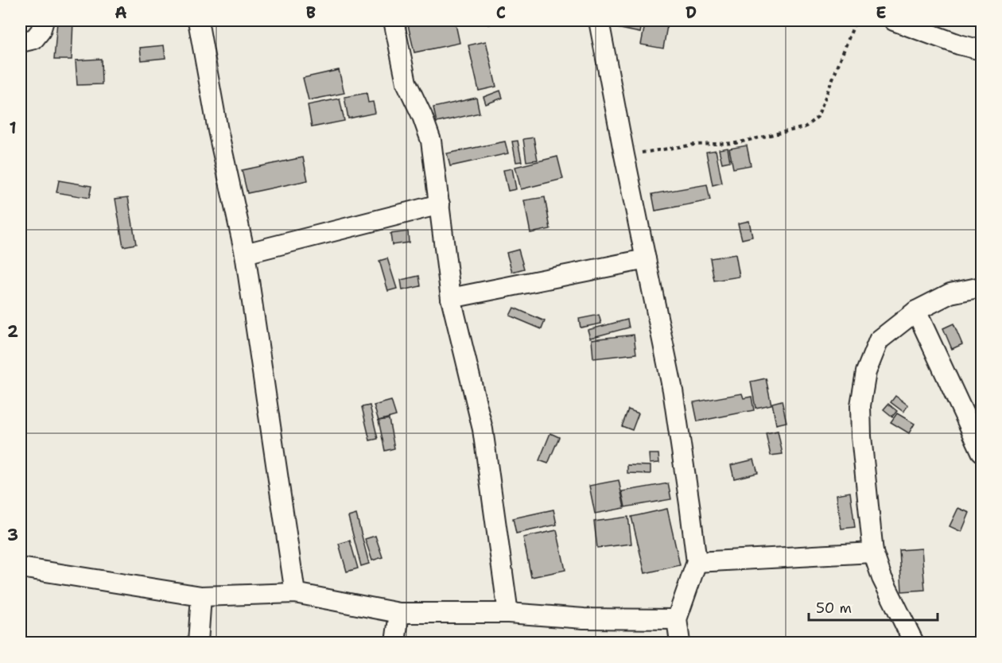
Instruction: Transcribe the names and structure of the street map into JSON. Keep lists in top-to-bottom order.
{
  "scale_bar": "50 m",
  "grid": {
    "columns": [
      "A",
      "B",
      "C",
      "D",
      "E"
    ],
    "rows": ["1", "2", "3"]
  }
}
